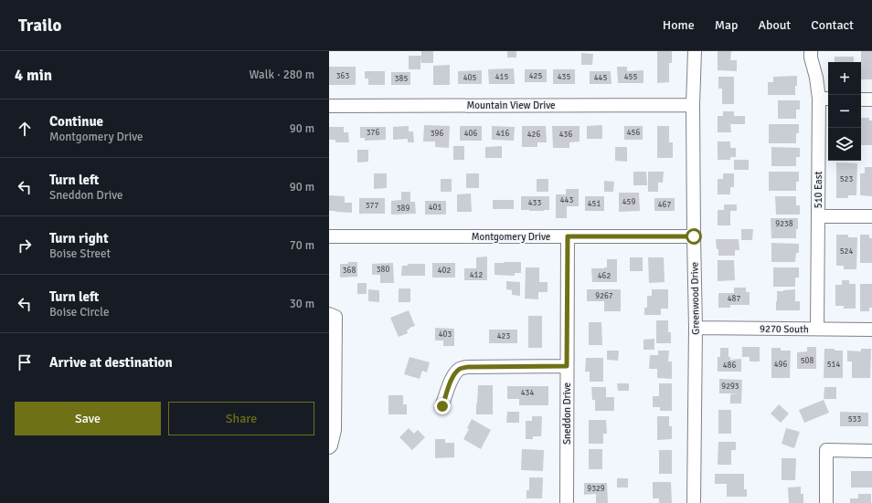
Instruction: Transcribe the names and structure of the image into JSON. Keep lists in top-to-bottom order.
{
  "streets": {
    "street": [
      "Mountain View Drive",
      "510 East",
      "Montgomery Drive",
      "Greenwood Drive",
      "9270 South",
      "Sneddon Drive"
    ]
  },
  "crossings": [
    ["Mountain View Drive", "Greenwood Drive"],
    ["510 East", "9270 South"],
    ["Montgomery Drive", "Greenwood Drive"],
    ["Montgomery Drive", "Sneddon Drive"],
    ["Greenwood Drive", "9270 South"]
  ],
  "house_numbers": [
    "363",
    "425",
    "415",
    "435",
    "455",
    "405",
    "445",
    "385",
    "376",
    "456",
    "396",
    "406",
    "416",
    "426",
    "436",
    "523",
    "443",
    "459",
    "433",
    "451",
    "467",
    "377",
    "401",
    "389",
    "9238",
    "524",
    "380",
    "368",
    "402",
    "412",
    "462",
    "9267",
    "487",
    "403",
    "423",
    "508",
    "496",
    "514",
    "486",
    "9293",
    "434",
    "533",
    "9329"
  ],
  "page": {
    "header": "Trailo",
    "nav": [
      "Home",
      "Map",
      "About",
      "Contact"
    ],
    "heading": ["4 min", "Walk · 280 m"],
    "map_buttons": ["+", "−"],
    "list": [
      ["Continue", "Montgomery Drive", "90 m"],
      ["Turn left", "Sneddon Drive", "90 m"],
      ["Turn right", "Boise Street", "70 m"],
      ["Turn left", "Boise Circle", "30 m"],
      "Arrive at destination"
    ],
    "buttons": ["Save", "Share"]
  }
}
